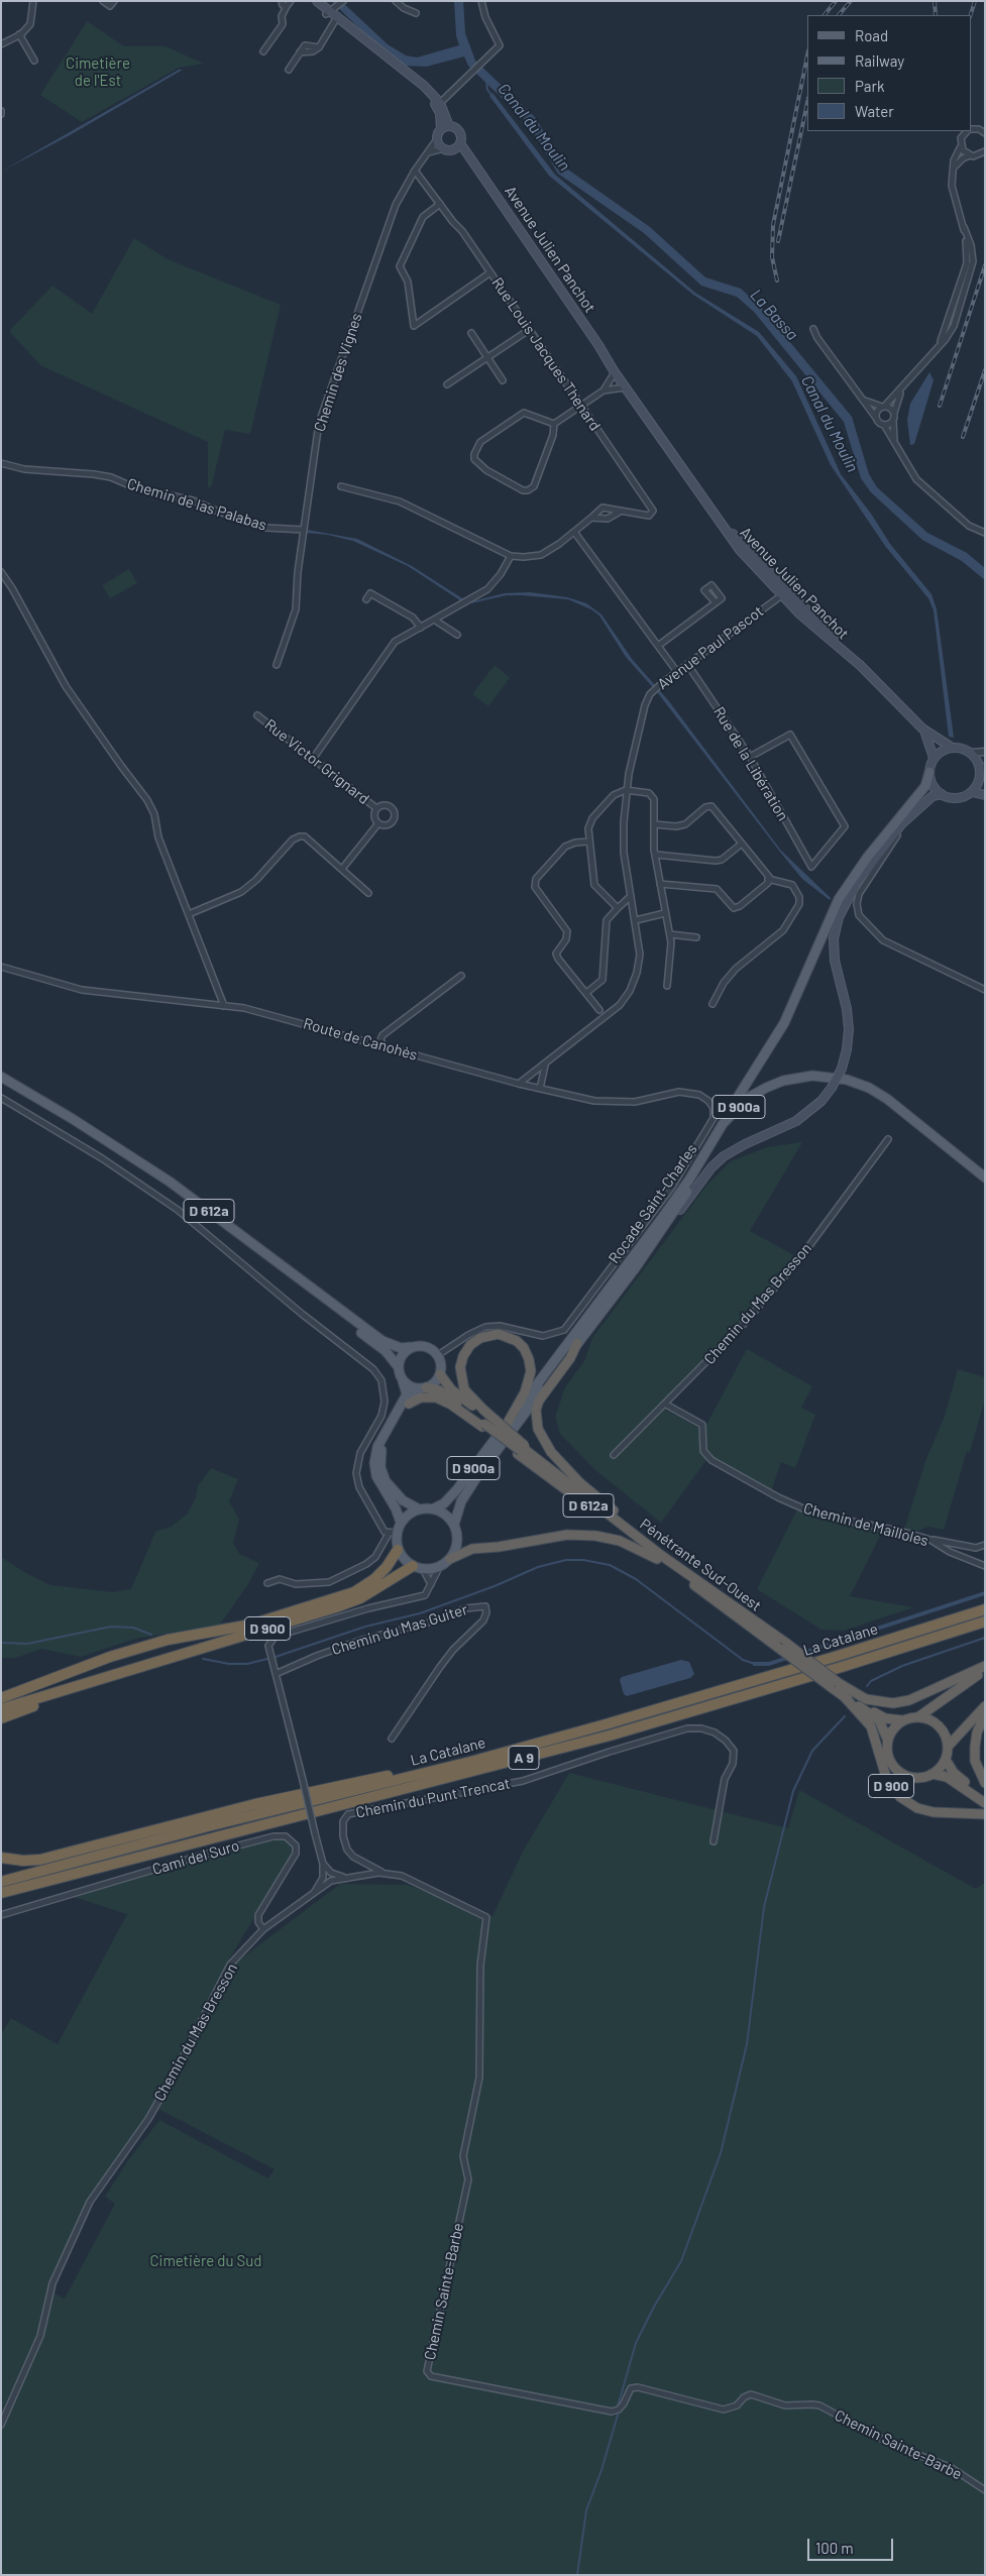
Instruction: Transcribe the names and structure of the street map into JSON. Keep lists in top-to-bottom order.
{
  "streets": {
    "highway": [
      "D 900a",
      "D 612a",
      "Pénétrante Sud-Ouest",
      "D 900",
      "La Catalane",
      "A 9"
    ],
    "main road": ["Avenue Julien Panchot", "Rocade Saint-Charles"],
    "street": [
      "Rue Louis Jacques Thenard",
      "Chemin des Vignes",
      "Chemin de las Palabas",
      "Avenue Paul Pascot",
      "Rue Victor Grignard",
      "Rue de la Libération",
      "Route de Canohès",
      "Chemin du Mas Bresson",
      "Chemin de Mailloles",
      "Chemin du Mas Guiter",
      "Chemin du Punt Trencat",
      "Cami del Suro",
      "Chemin Sainte-Barbe"
    ]
  },
  "crossings": [
    ["Avenue Julien Panchot", "Chemin des Vignes"],
    ["Avenue Julien Panchot", "Avenue Paul Pascot"],
    ["Rue Louis Jacques Thenard", "Chemin des Vignes"],
    ["Chemin des Vignes", "Chemin de las Palabas"],
    ["Avenue Paul Pascot", "Rue de la Libération"],
    ["Avenue Paul Pascot", "Route de Canohès"],
    ["Route de Canohès", "D 612a"],
    ["D 900a", "Rocade Saint-Charles"],
    ["D 900a", "Pénétrante Sud-Ouest"],
    ["Rocade Saint-Charles", "D 900"],
    ["D 612a", "Pénétrante Sud-Ouest"],
    ["Chemin du Mas Bresson", "Chemin de Mailloles"],
    ["Chemin du Mas Bresson", "Cami del Suro"],
    ["Chemin du Mas Bresson", "Chemin Sainte-Barbe"],
    ["Pénétrante Sud-Ouest", "D 900"],
    ["Chemin du Punt Trencat", "Chemin Sainte-Barbe"]
  ],
  "water": ["Canal du Moulin", "La Bassa"],
  "parks": ["Cimetière de l'Est", "Cimetière du Sud"],
  "legend": [
    "Road",
    "Railway",
    "Park",
    "Water"
  ],
  "scale_bar": "100 m"
}
